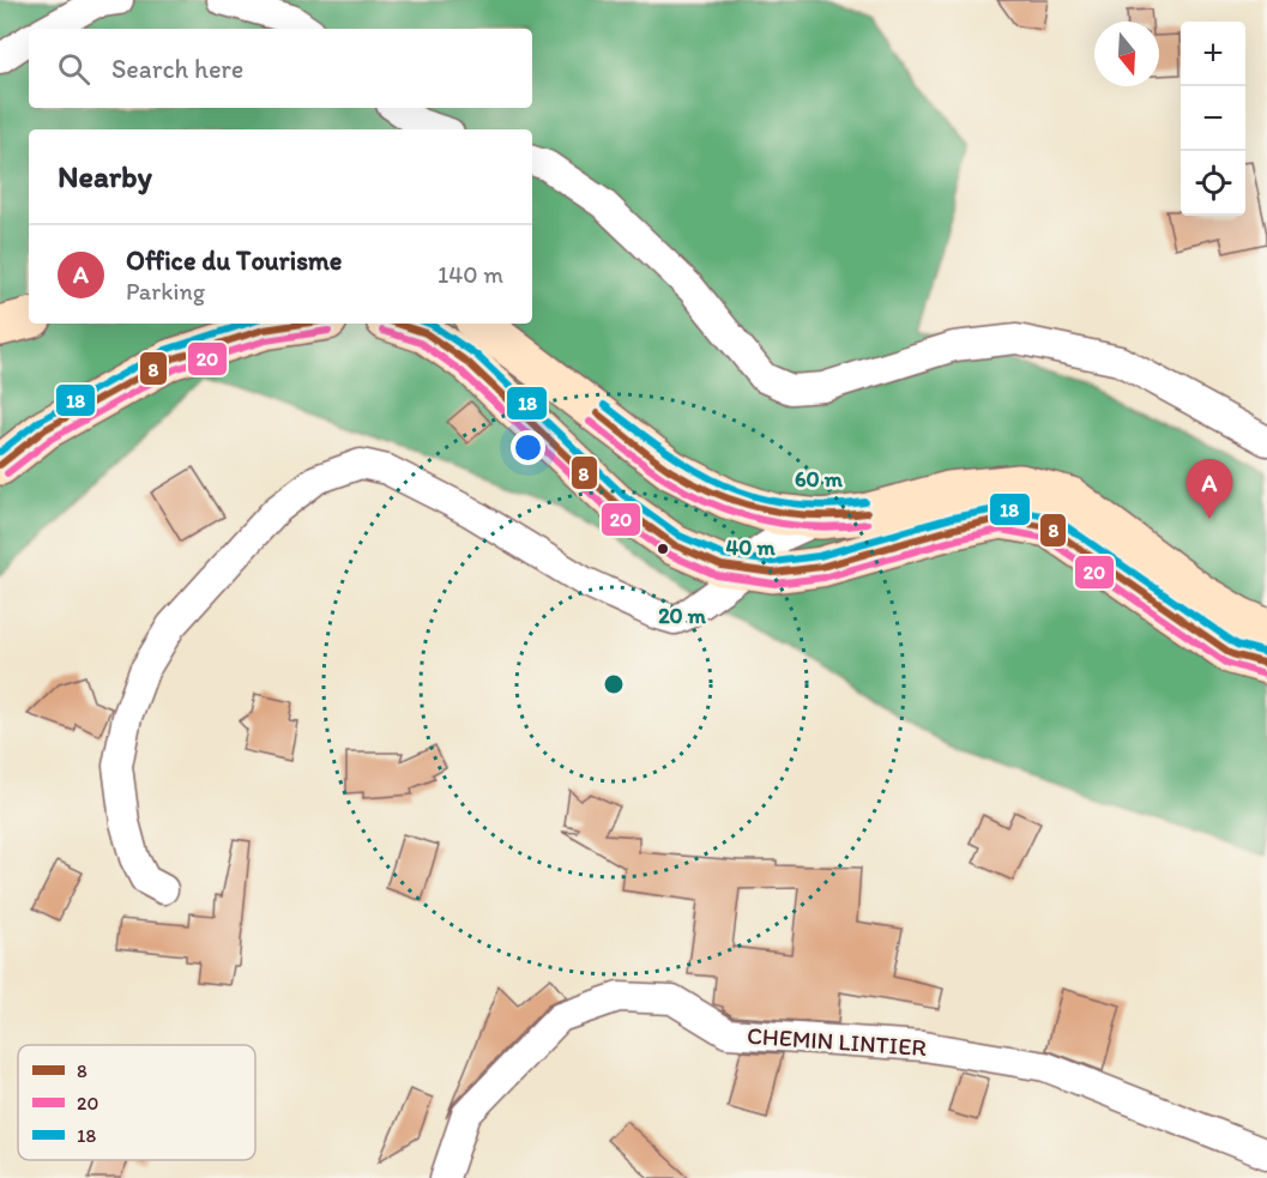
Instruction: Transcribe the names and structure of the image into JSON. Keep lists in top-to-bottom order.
{
  "streets": {
    "street": ["CHEMIN LINTIER"]
  },
  "lines": ["transit line 8", "transit line 18", "transit line 20"],
  "legend": ["8", "20", "18"],
  "north": "bottom",
  "page": {
    "map_buttons": ["+", "−"],
    "search": "Search here",
    "heading": "Nearby",
    "list": [
      {
        "mark": "A",
        "name": "Office du Tourisme",
        "note": "Parking",
        "value": "140 m"
      }
    ],
    "pins": "A"
  },
  "rings": ["60 m", "40 m", "20 m"]
}
